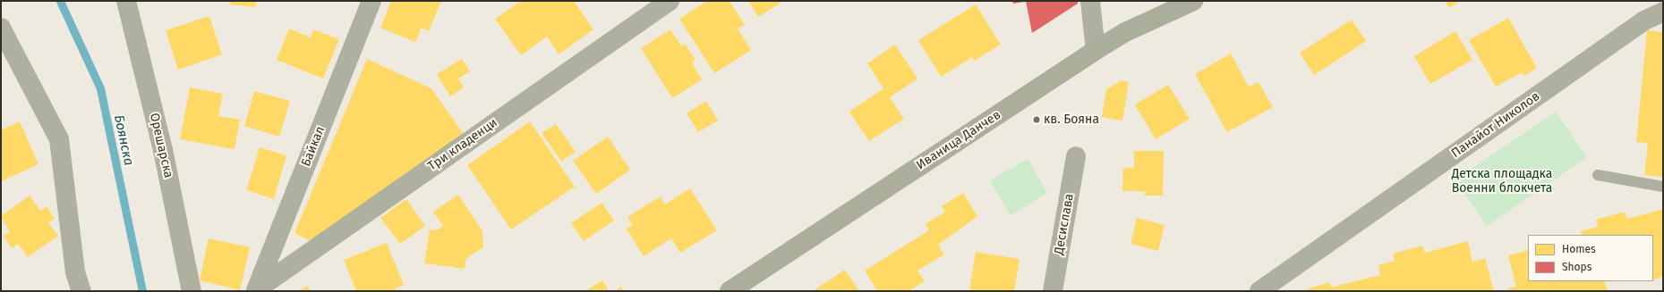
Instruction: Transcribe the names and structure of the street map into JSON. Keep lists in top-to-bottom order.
{
  "streets": {
    "main road": ["Иваница Данчев"],
    "street": [
      "Панайот Николов",
      "Три кладенци",
      "Орешарска",
      "Байкал",
      "Десислава"
    ]
  },
  "crossings": [
    ["Три кладенци", "Байкал"]
  ],
  "water": ["Боянска"],
  "parks": ["Детска площадка Военни блокчета"],
  "places": ["кв. Бояна"],
  "legend": ["Homes", "Shops"]
}
